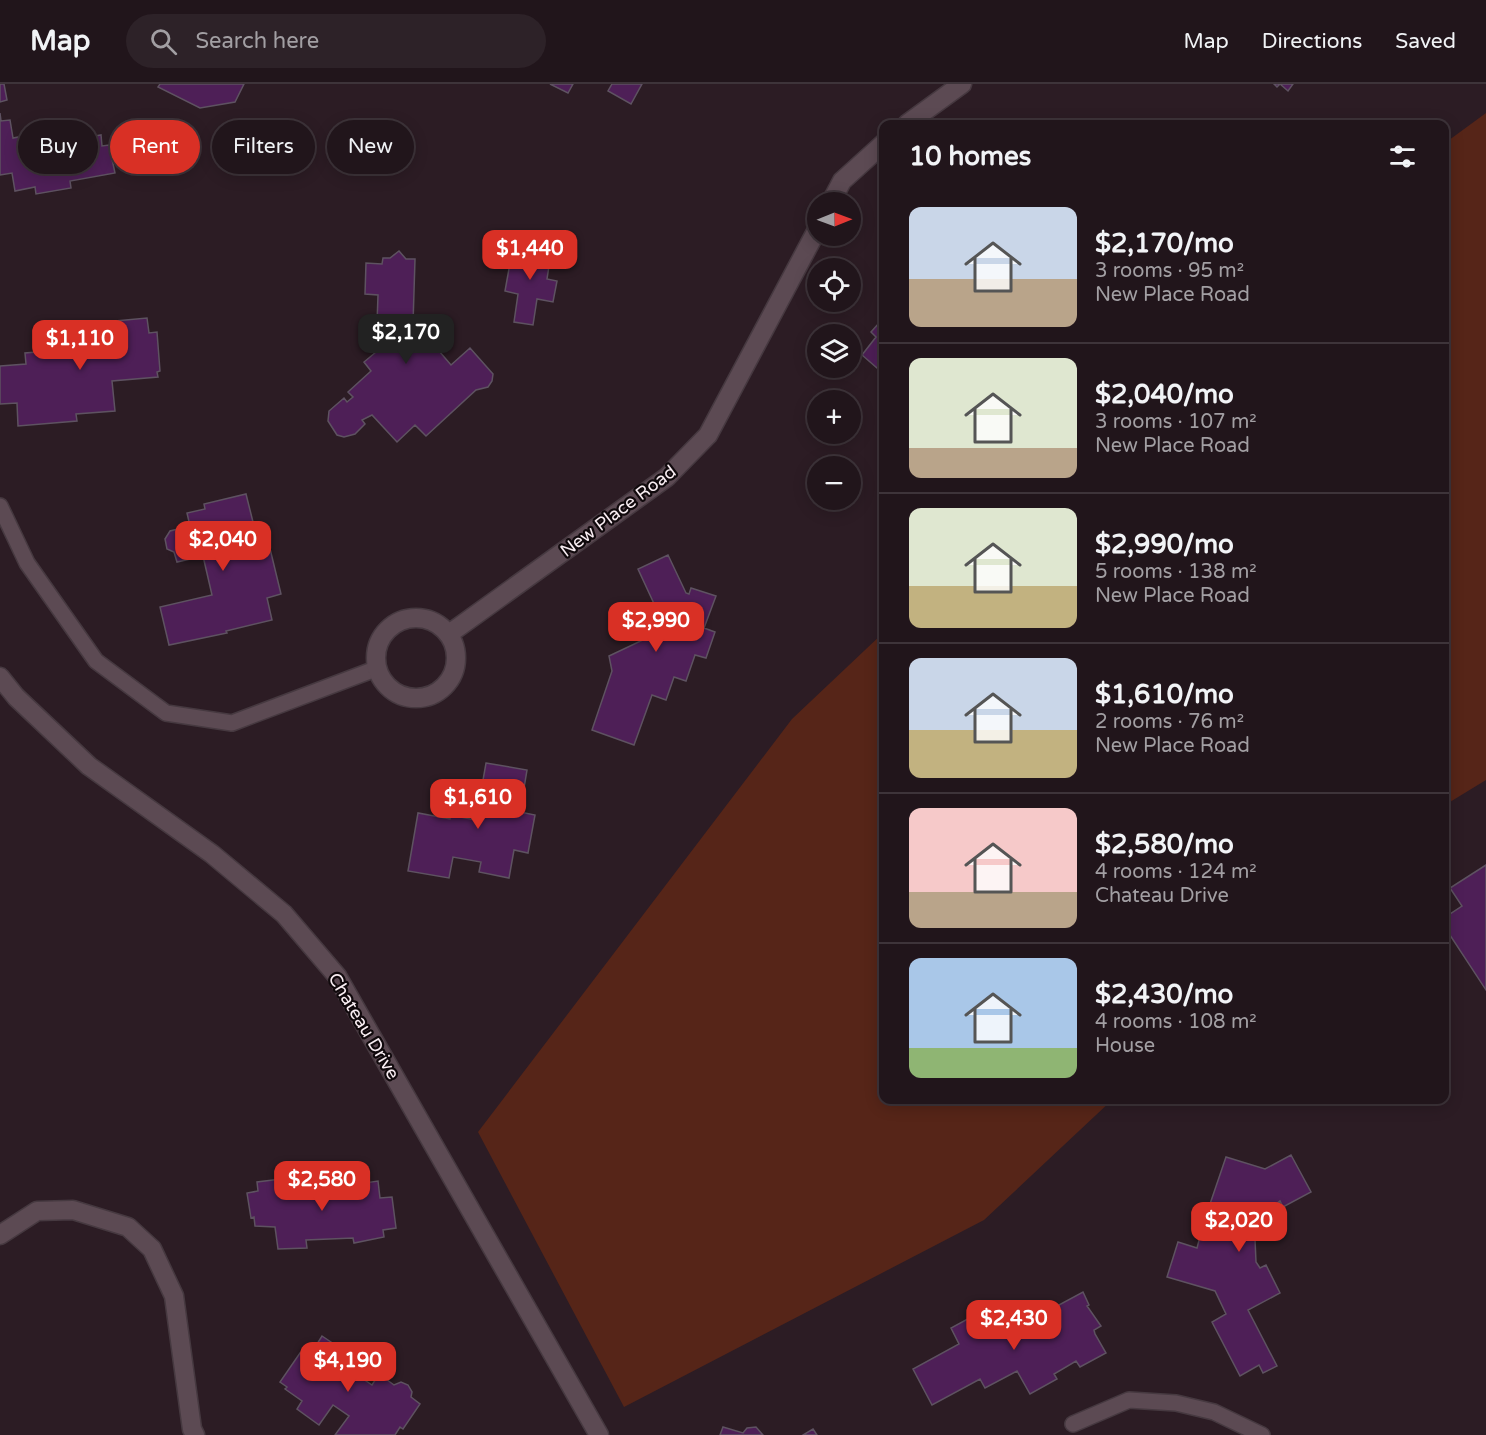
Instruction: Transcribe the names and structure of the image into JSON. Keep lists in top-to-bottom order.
{
  "streets": {
    "street": ["New Place Road", "Chateau Drive"]
  },
  "north": "right",
  "page": {
    "header": "Map",
    "search": "Search here",
    "nav": ["Map", "Directions", "Saved"],
    "chip": [
      "Buy",
      "Rent",
      "Filters",
      "New"
    ],
    "heading": "10 homes",
    "map_buttons": ["+", "−"],
    "list": [
      {
        "name": "$2,170/mo",
        "note": "3 rooms · 95 m² · New Place Road"
      },
      {
        "name": "$2,040/mo",
        "note": "3 rooms · 107 m² · New Place Road"
      },
      {
        "name": "$2,990/mo",
        "note": "5 rooms · 138 m² · New Place Road"
      },
      {
        "name": "$1,610/mo",
        "note": "2 rooms · 76 m² · New Place Road"
      },
      {
        "name": "$2,580/mo",
        "note": "4 rooms · 124 m² · Chateau Drive"
      },
      {
        "name": "$2,430/mo",
        "note": "4 rooms · 108 m² · House"
      }
    ],
    "price": [
      "$1,440",
      "$2,170",
      "$1,110",
      "$2,040",
      "$2,990",
      "$1,610",
      "$2,580",
      "$2,020",
      "$2,430",
      "$4,190"
    ]
  }
}
